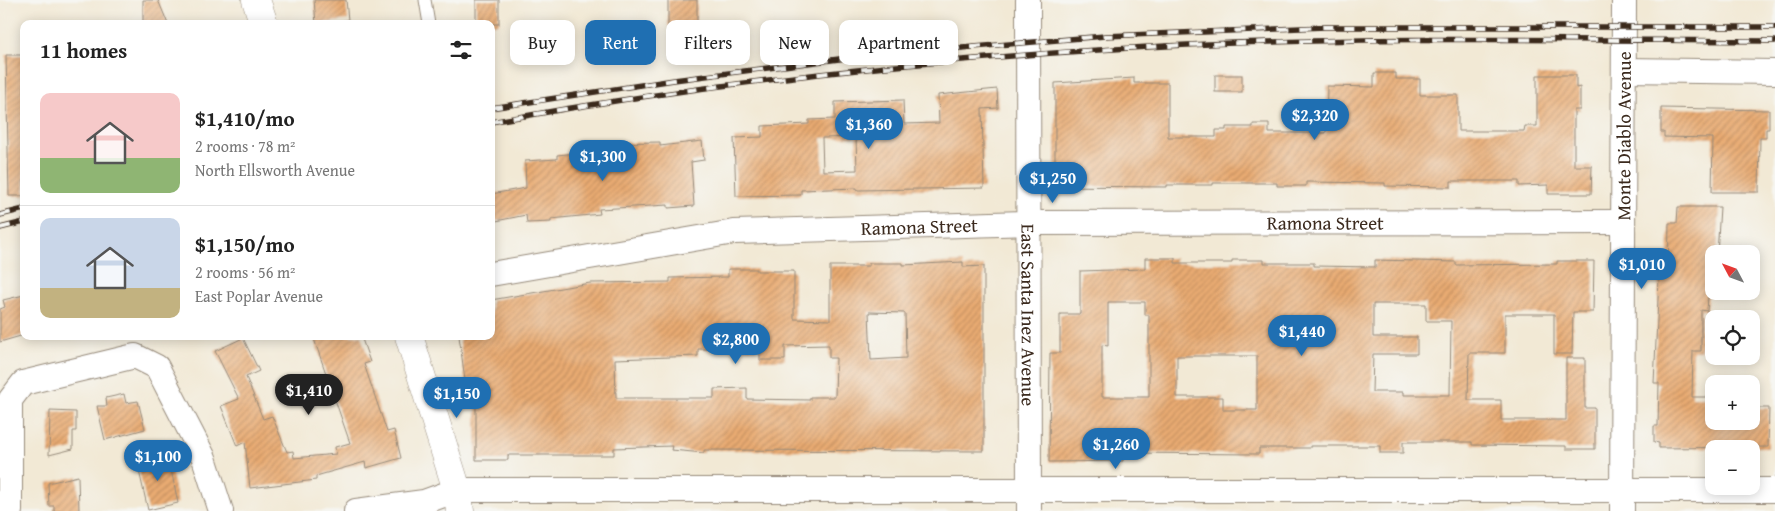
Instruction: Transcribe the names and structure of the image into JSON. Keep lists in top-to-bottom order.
{
  "streets": {
    "street": ["Monte Diablo Avenue", "Ramona Street", "East Santa Inez Avenue"]
  },
  "crossings": [
    ["Monte Diablo Avenue", "Ramona Street"],
    ["Ramona Street", "East Santa Inez Avenue"]
  ],
  "north": "top left",
  "page": {
    "chip": [
      "Buy",
      "Rent",
      "Filters",
      "New",
      "Apartment"
    ],
    "heading": "11 homes",
    "list": [
      {
        "name": "$1,410/mo",
        "note": "2 rooms · 78 m² · North Ellsworth Avenue"
      },
      {
        "name": "$1,150/mo",
        "note": "2 rooms · 56 m² · East Poplar Avenue"
      }
    ],
    "price": [
      "$2,320",
      "$1,360",
      "$1,300",
      "$1,250",
      "$1,010",
      "$1,440",
      "$2,800",
      "$1,410",
      "$1,150",
      "$1,260",
      "$1,100"
    ],
    "map_buttons": ["+", "−"]
  }
}
